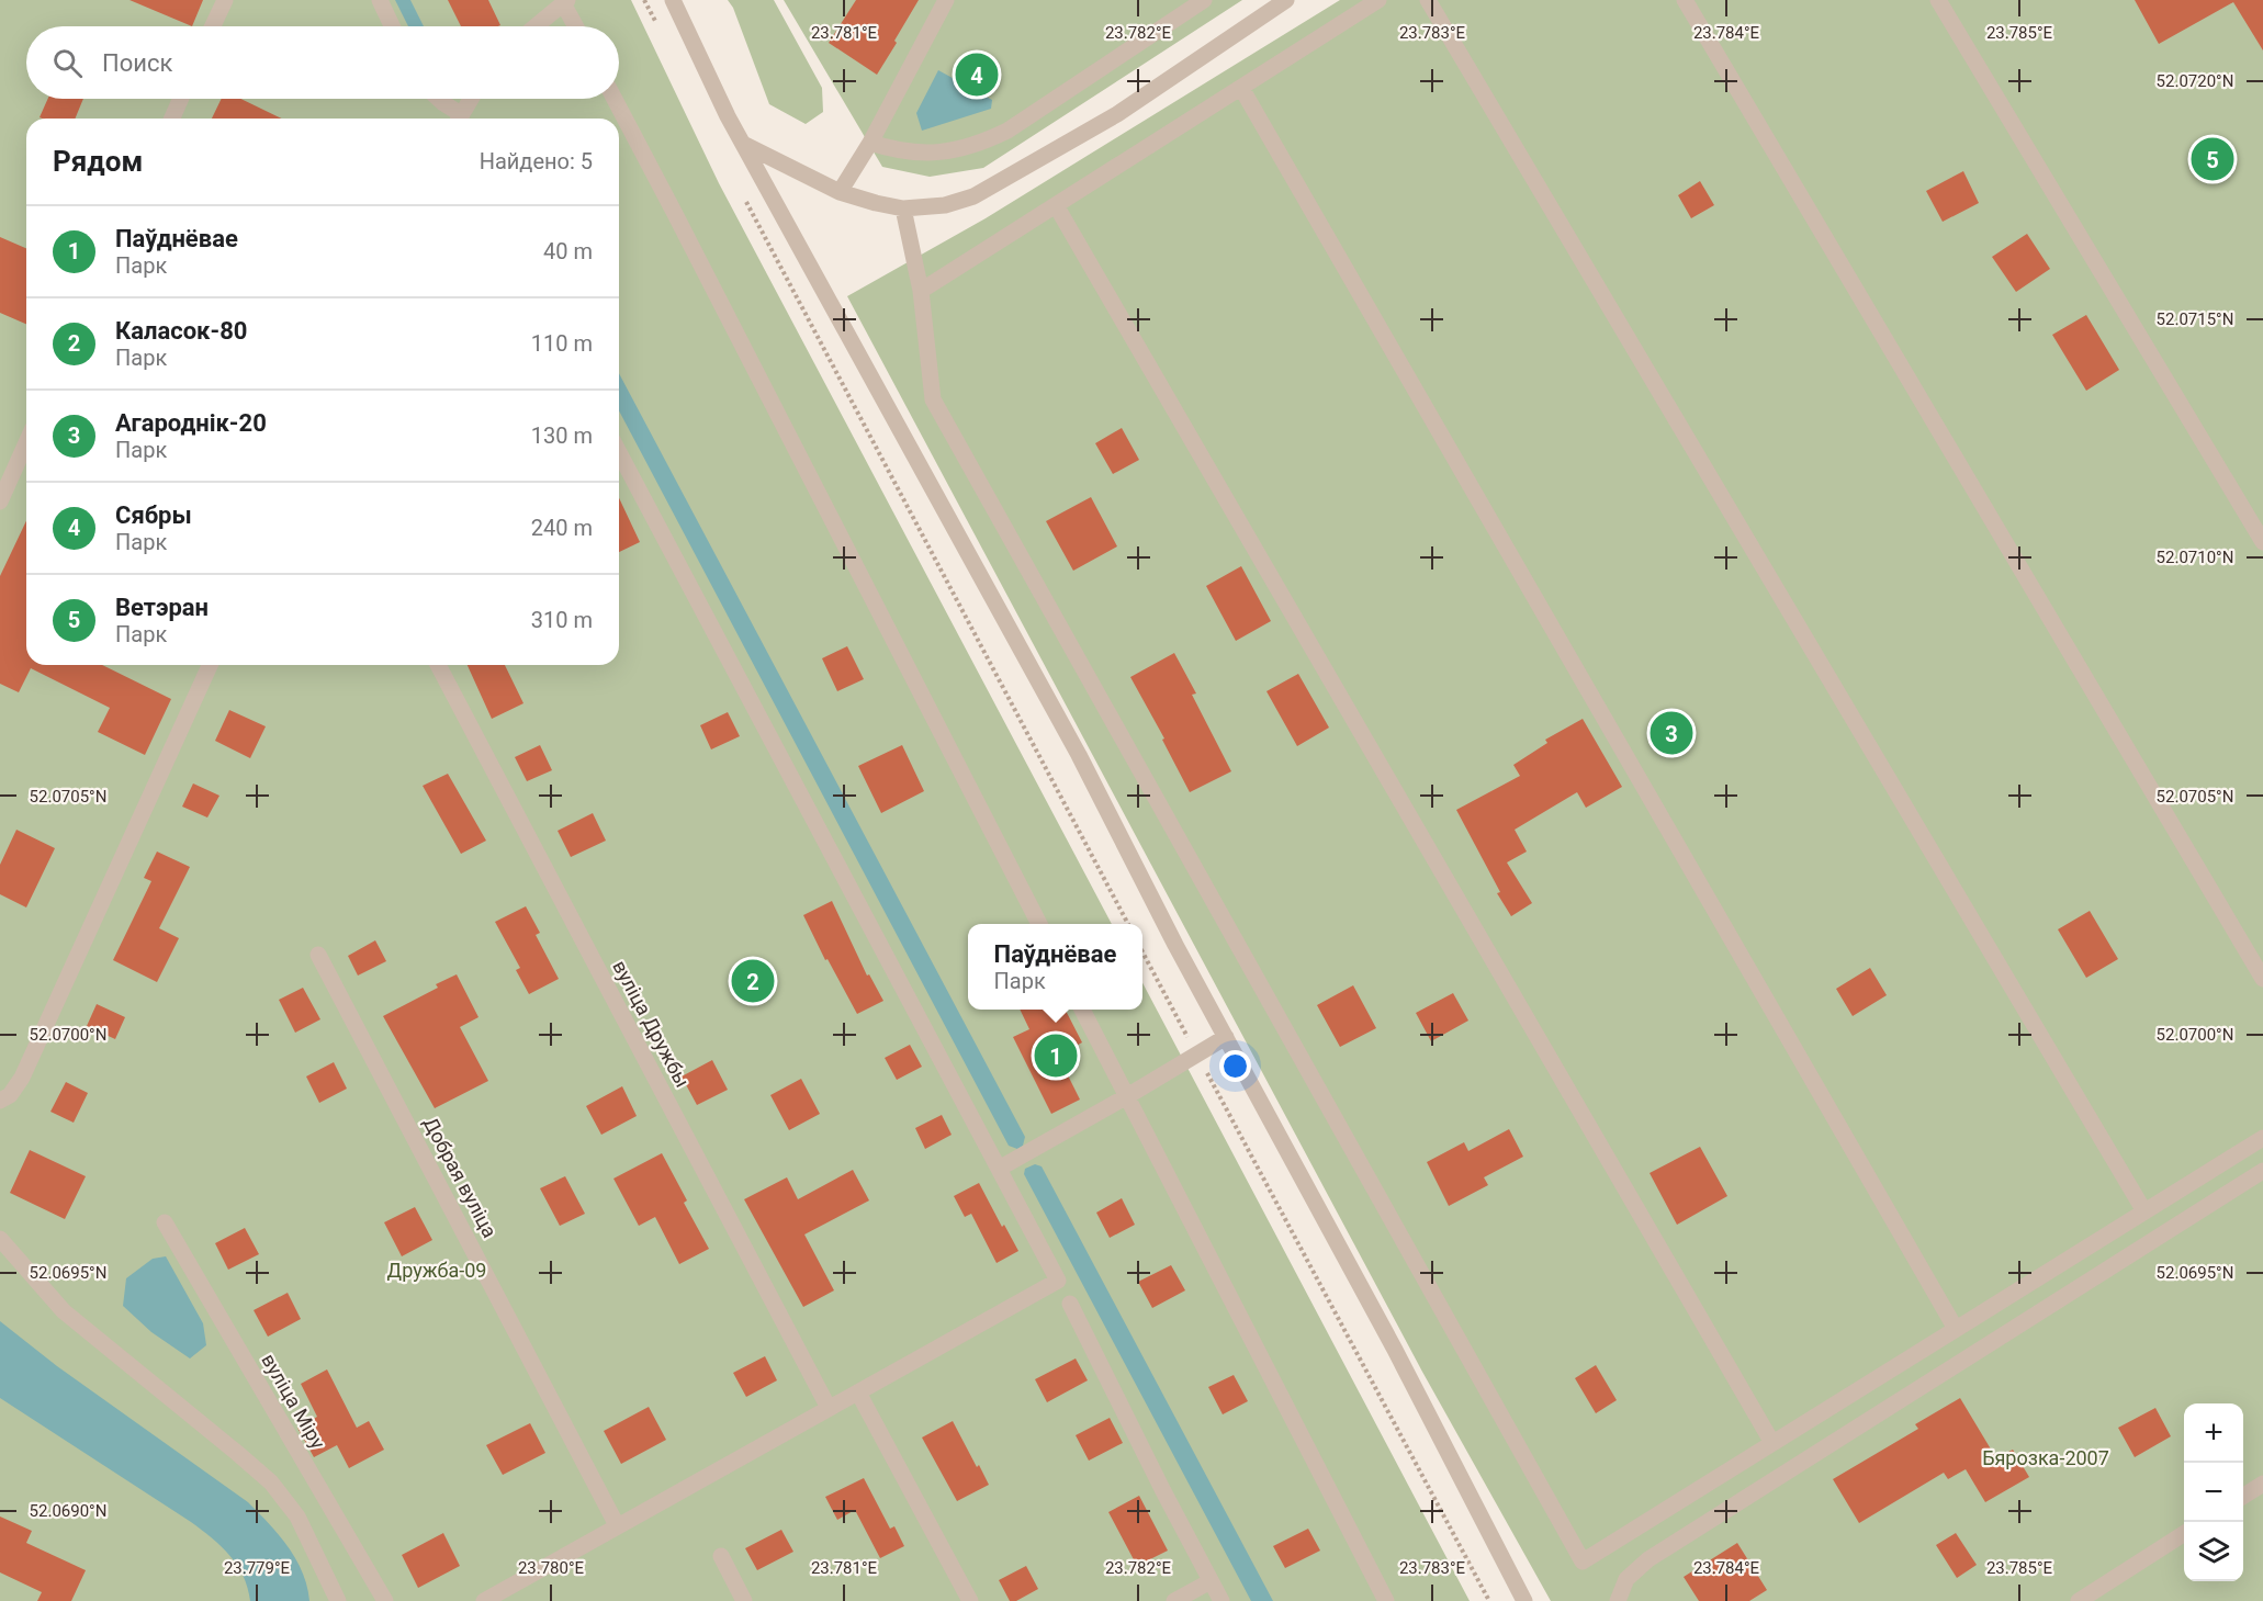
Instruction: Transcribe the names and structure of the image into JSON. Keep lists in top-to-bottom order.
{
  "streets": {
    "street": ["вуліца Дружбы", "Добрая вуліца", "вуліца Міру"]
  },
  "parks": ["Дружба-09", "Бярозка-2007"],
  "page": {
    "search": "Поиск",
    "pins": [
      "4",
      "5",
      "3",
      "2",
      "1"
    ],
    "heading": ["Рядом", "Найдено: 5"],
    "list": [
      {
        "mark": "1",
        "name": "Паўднёвае",
        "note": "Парк",
        "value": "40 m"
      },
      {
        "mark": "2",
        "name": "Каласок-80",
        "note": "Парк",
        "value": "110 m"
      },
      {
        "mark": "3",
        "name": "Агароднік-20",
        "note": "Парк",
        "value": "130 m"
      },
      {
        "mark": "4",
        "name": "Сябры",
        "note": "Парк",
        "value": "240 m"
      },
      {
        "mark": "5",
        "name": "Ветэран",
        "note": "Парк",
        "value": "310 m"
      }
    ],
    "popup": ["Паўднёвае", "Парк"],
    "map_buttons": ["+", "−"]
  },
  "coordinates": [
    "23.781°E",
    "23.782°E",
    "23.783°E",
    "23.784°E",
    "23.785°E",
    "52.0720°N",
    "52.0715°N",
    "52.0710°N",
    "52.0705°N",
    "52.0700°N",
    "52.0695°N",
    "52.0690°N",
    "23.779°E",
    "23.780°E"
  ]
}
